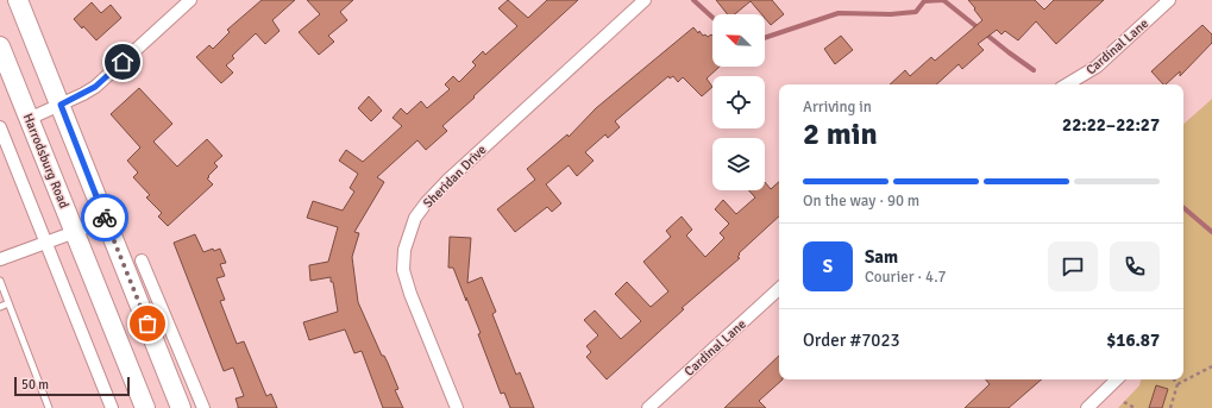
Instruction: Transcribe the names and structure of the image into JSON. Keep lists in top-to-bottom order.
{
  "streets": {
    "main road": ["Harrodsburg Road"],
    "street": ["Cardinal Lane", "Sheridan Drive"]
  },
  "scale_bar": "50 m",
  "north": "top left",
  "page": {
    "heading": ["2 min", "Arriving in", "22:22–22:27"],
    "panel": [
      "Sam",
      "Courier · 4.7",
      "Order #7023",
      "$16.87"
    ],
    "bar": "On the way · 90 m",
    "round": "S",
    "scale": "50 m"
  }
}
